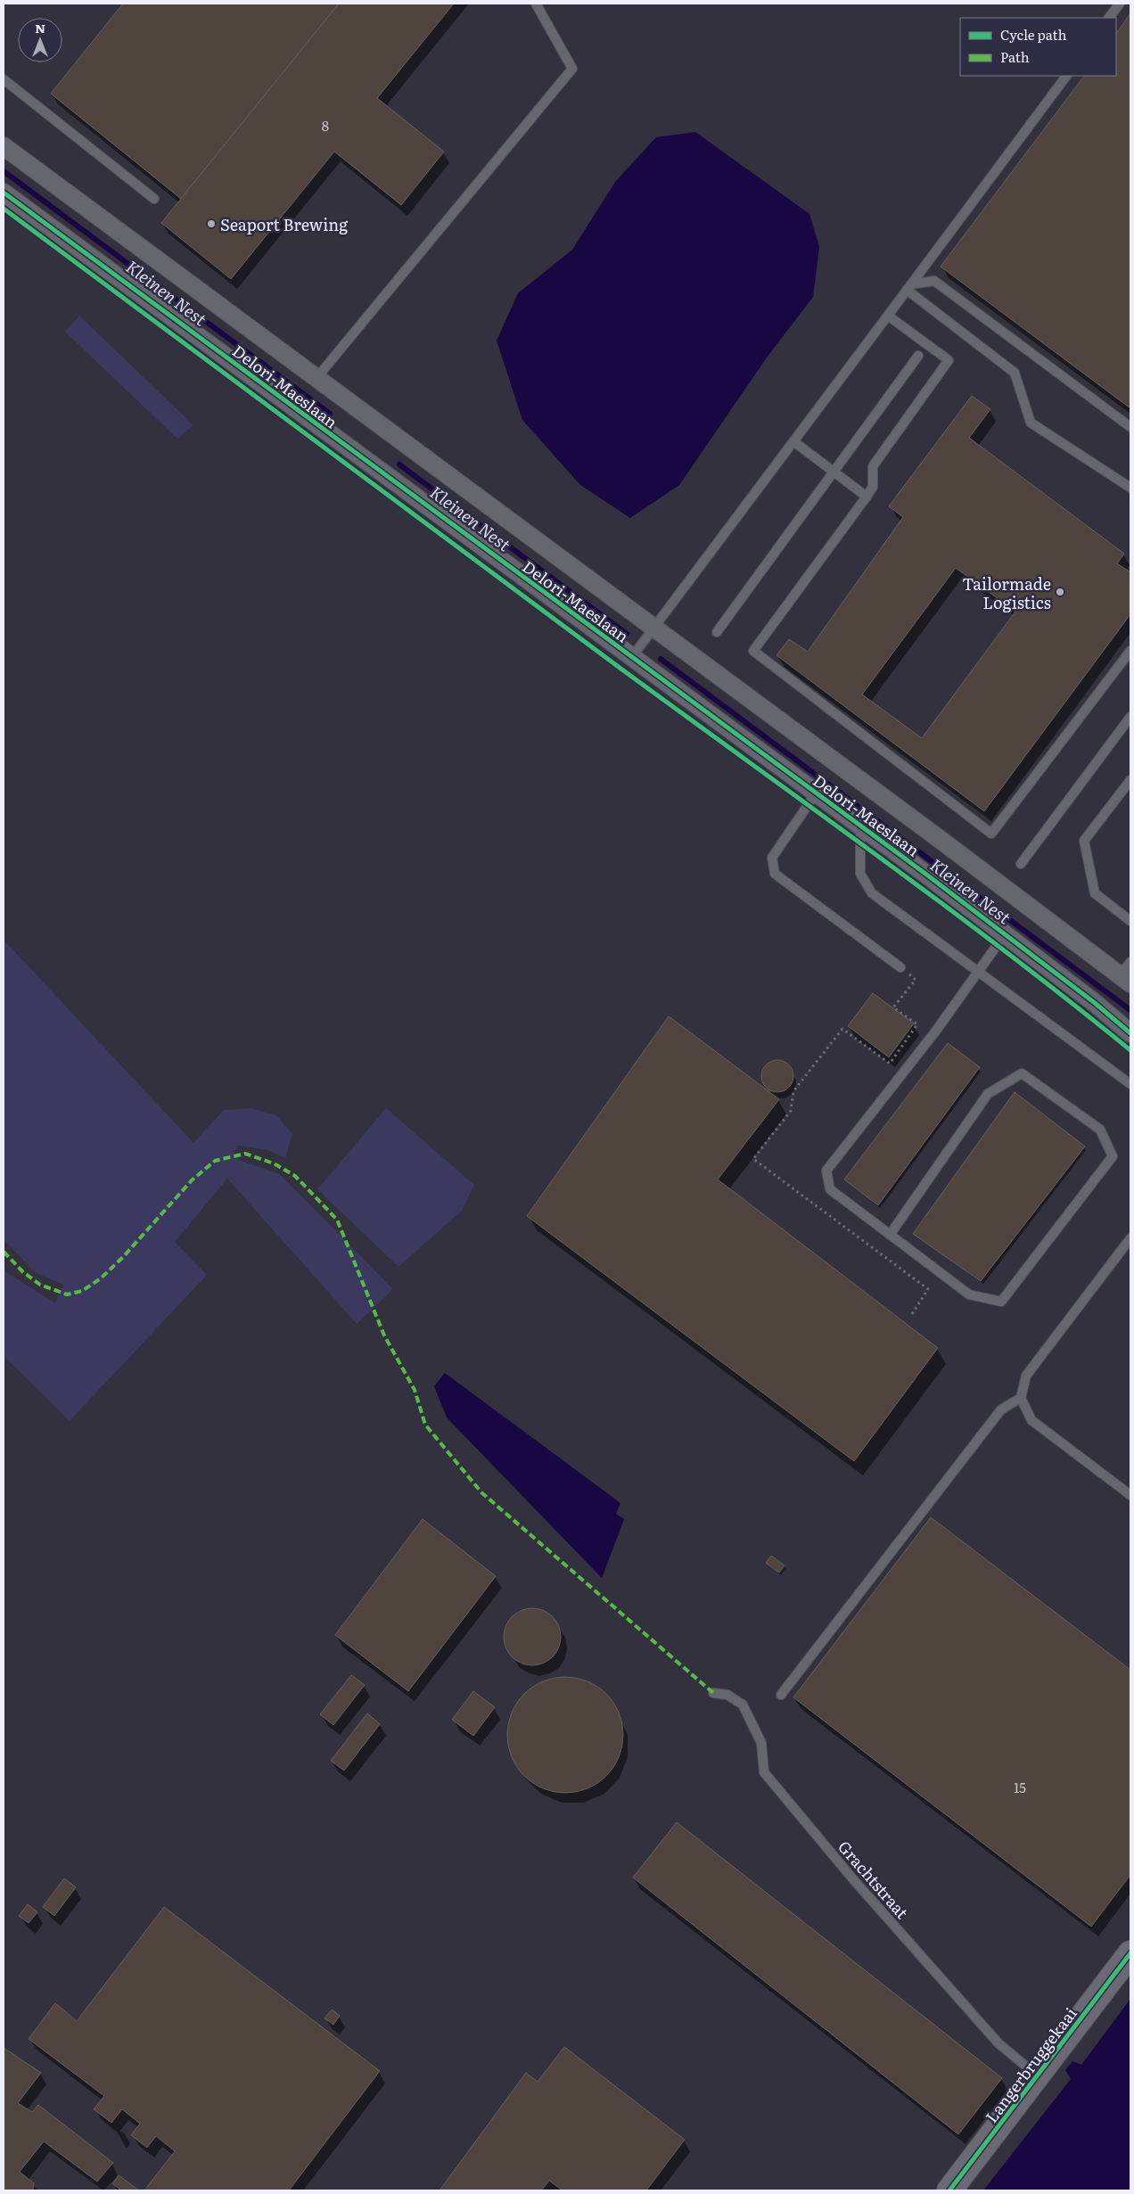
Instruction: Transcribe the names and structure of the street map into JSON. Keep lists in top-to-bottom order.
{
  "streets": {
    "main road": ["Langerbruggekaai"],
    "street": ["Delori-Maeslaan"],
    "lane": ["Grachtstraat"]
  },
  "crossings": [
    ["Grachtstraat", "Langerbruggekaai"]
  ],
  "water": ["Kleinen Nest"],
  "places": ["Seaport Brewing", "Tailormade Logistics"],
  "house_numbers": ["8", "15"],
  "legend": ["Cycle path", "Path"],
  "north": "top"
}
